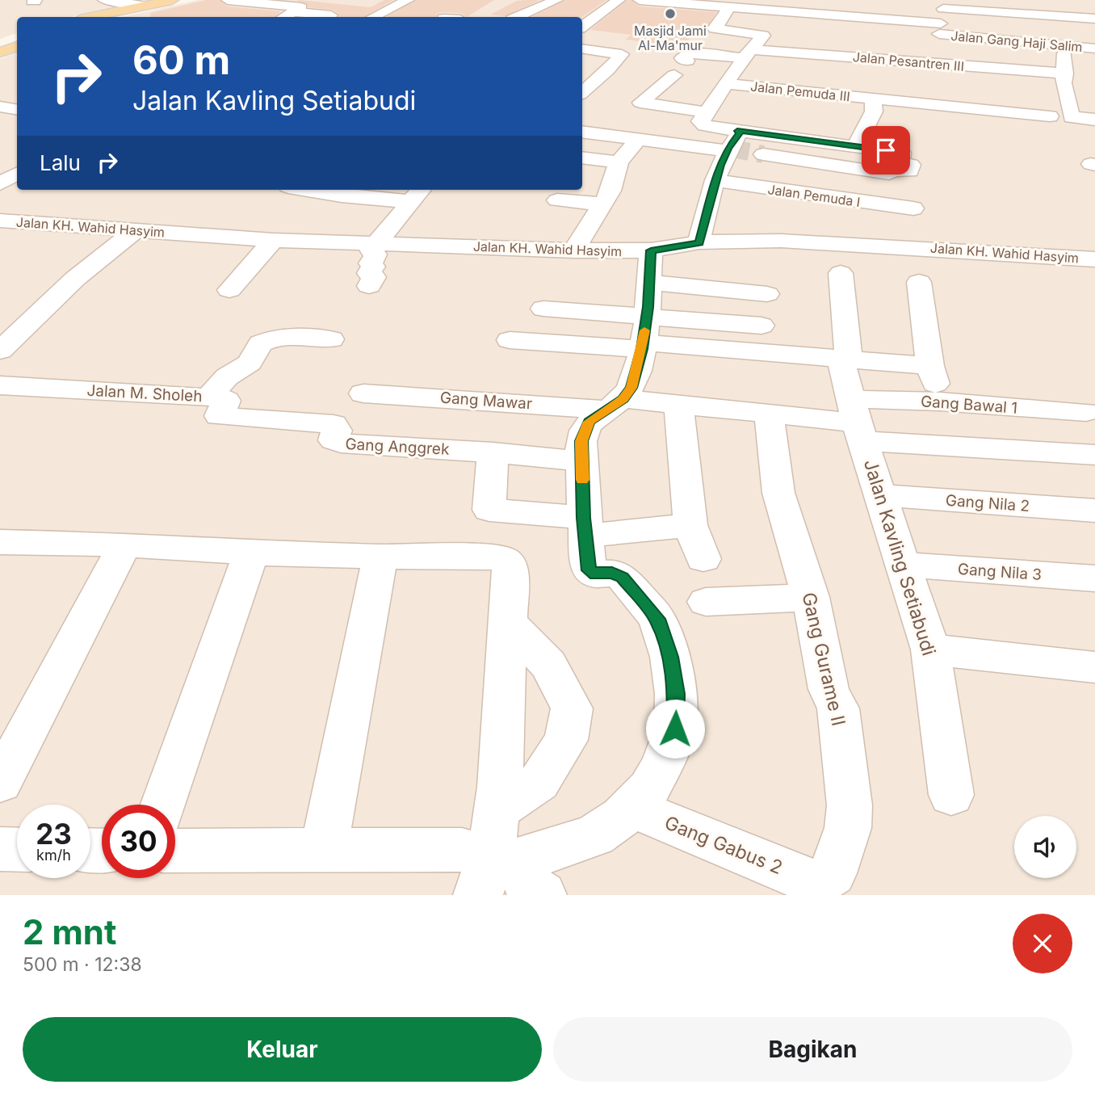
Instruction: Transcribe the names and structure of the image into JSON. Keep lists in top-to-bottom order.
{
  "streets": {
    "street": [
      "Jalan Gang Haji Salim",
      "Jalan Pesantren III",
      "Jalan Pemuda III",
      "Jalan Pemuda I",
      "Jalan KH. Wahid Hasyim",
      "Jalan M. Sholeh",
      "Gang Mawar",
      "Gang Bawal 1",
      "Gang Anggrek",
      "Gang Nila 2",
      "Jalan Kavling Setiabudi",
      "Gang Nila 3",
      "Gang Gurame II",
      "Gang Gabus 2"
    ]
  },
  "crossings": [
    ["Jalan Gang Haji Salim", "Jalan Pesantren III"],
    ["Jalan M. Sholeh", "Gang Anggrek"],
    ["Gang Bawal 1", "Jalan Kavling Setiabudi"],
    ["Gang Nila 2", "Jalan Kavling Setiabudi"],
    ["Jalan Kavling Setiabudi", "Gang Nila 3"],
    ["Gang Gurame II", "Gang Gabus 2"]
  ],
  "places": ["Masjid Jami Al-Ma'mur"],
  "page": {
    "turn": ["60 m", "Jalan Kavling Setiabudi"],
    "then": "Lalu",
    "speed": "23 km/h",
    "limit": "30",
    "heading": ["2 mnt", "500 m · 12:38"],
    "buttons": ["Keluar", "Bagikan"]
  }
}
